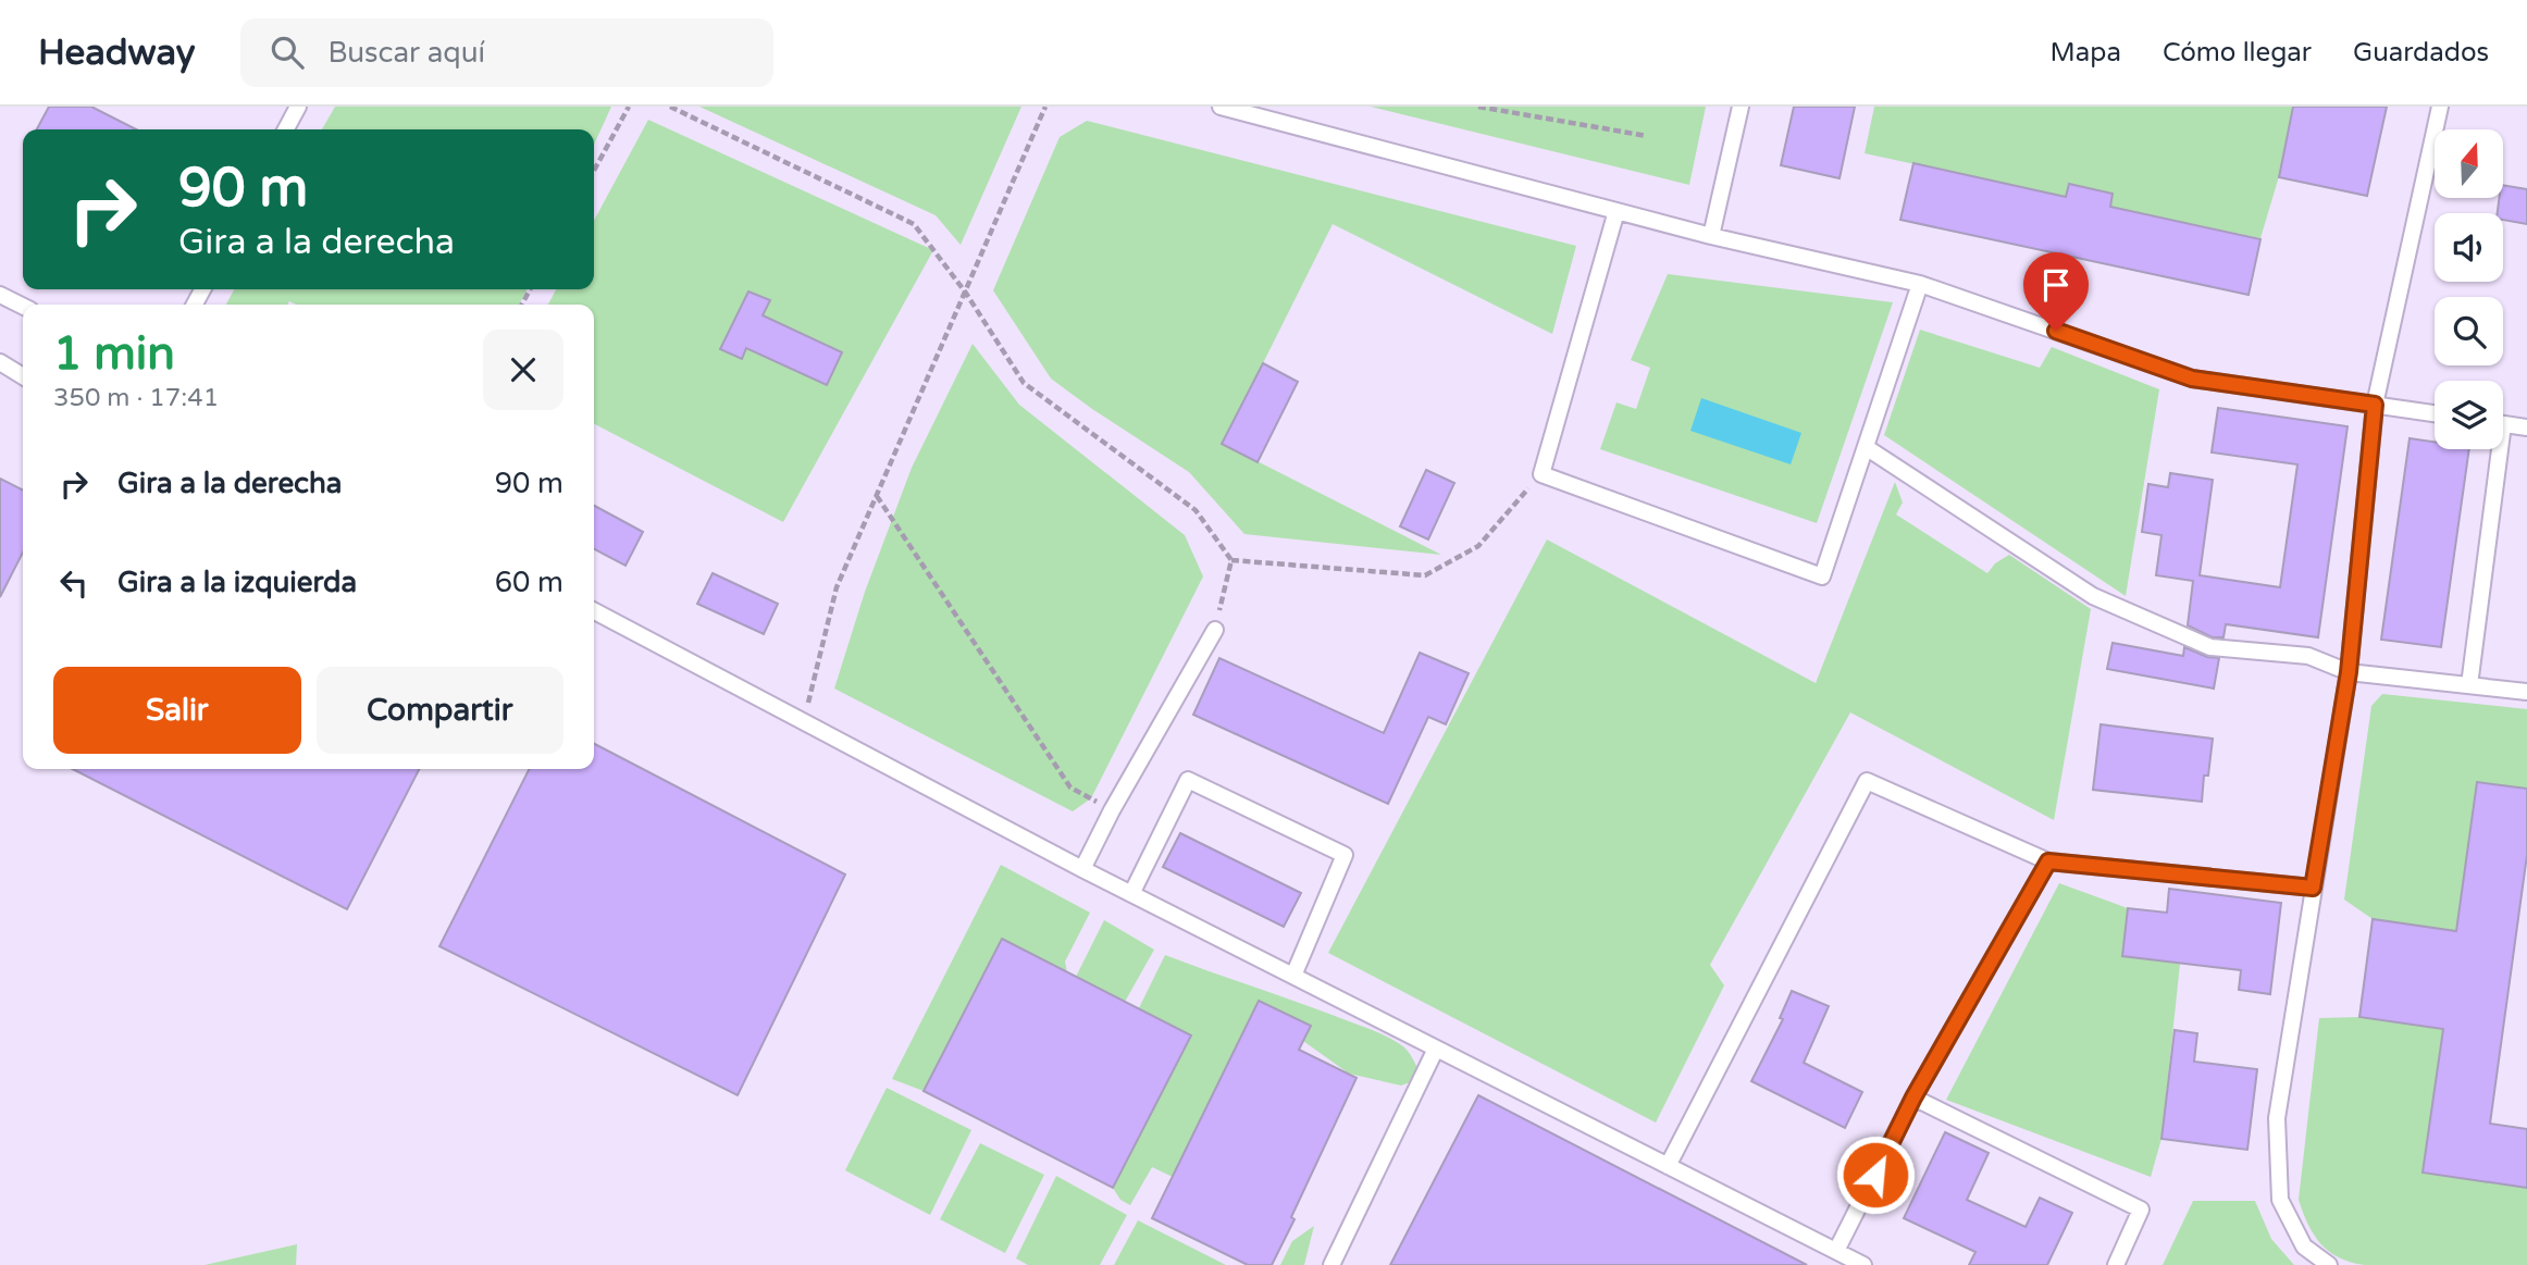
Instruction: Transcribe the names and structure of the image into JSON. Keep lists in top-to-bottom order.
{
  "north": "top",
  "page": {
    "header": "Headway",
    "search": "Buscar aquí",
    "nav": ["Mapa", "Cómo llegar", "Guardados"],
    "turn": ["90 m", "Gira a la derecha"],
    "heading": ["1 min", "350 m · 17:41"],
    "list": [
      {
        "name": "Gira a la derecha",
        "value": "90 m"
      },
      {
        "name": "Gira a la izquierda",
        "value": "60 m"
      }
    ],
    "buttons": ["Salir", "Compartir"]
  }
}
